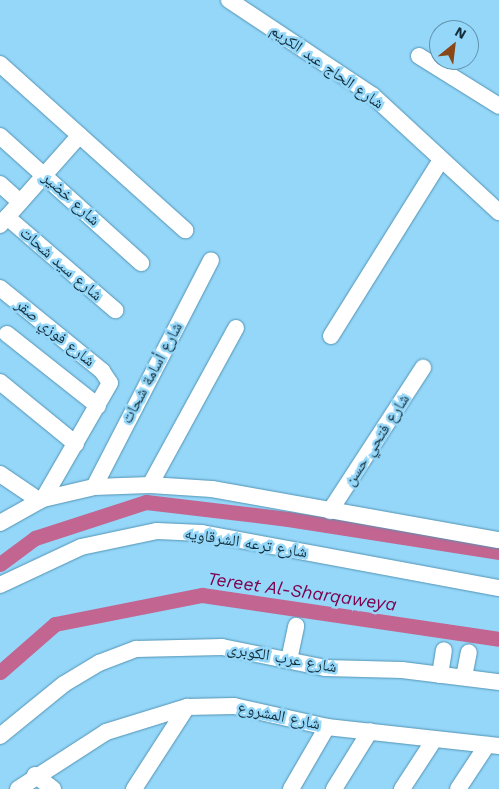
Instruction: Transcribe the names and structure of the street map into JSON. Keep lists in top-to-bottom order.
{
  "streets": {
    "street": [
      "شارع الحاج عبد الكريم",
      "شارع خضير",
      "شارع سيد شحات",
      "شارع فوزي صقر",
      "شارع أسامة شحات",
      "شارع فتحي حسن",
      "شارع ترعه الشرقاويه",
      "شارع عرب الكوبرى",
      "شارع المشروع"
    ]
  },
  "water": ["Tereet Al-Sharqaweya"],
  "north": "top right"
}
